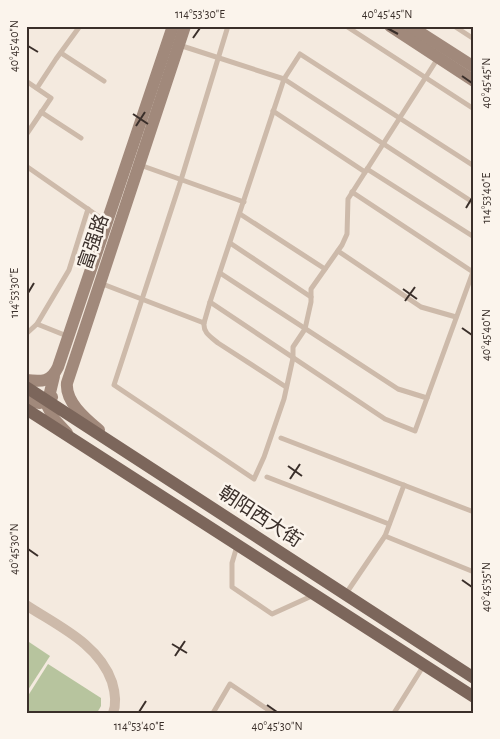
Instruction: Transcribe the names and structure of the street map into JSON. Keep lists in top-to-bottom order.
{
  "streets": {
    "main road": ["富强路", "朝阳西大街"]
  },
  "crossings": [
    ["富强路", "朝阳西大街"]
  ],
  "coordinates": [
    "114°53'30\"E",
    "40°45'45\"N",
    "40°45'40\"N",
    "114°53'40\"E",
    "40°45'30\"N",
    "40°45'35\"N"
  ]
}
